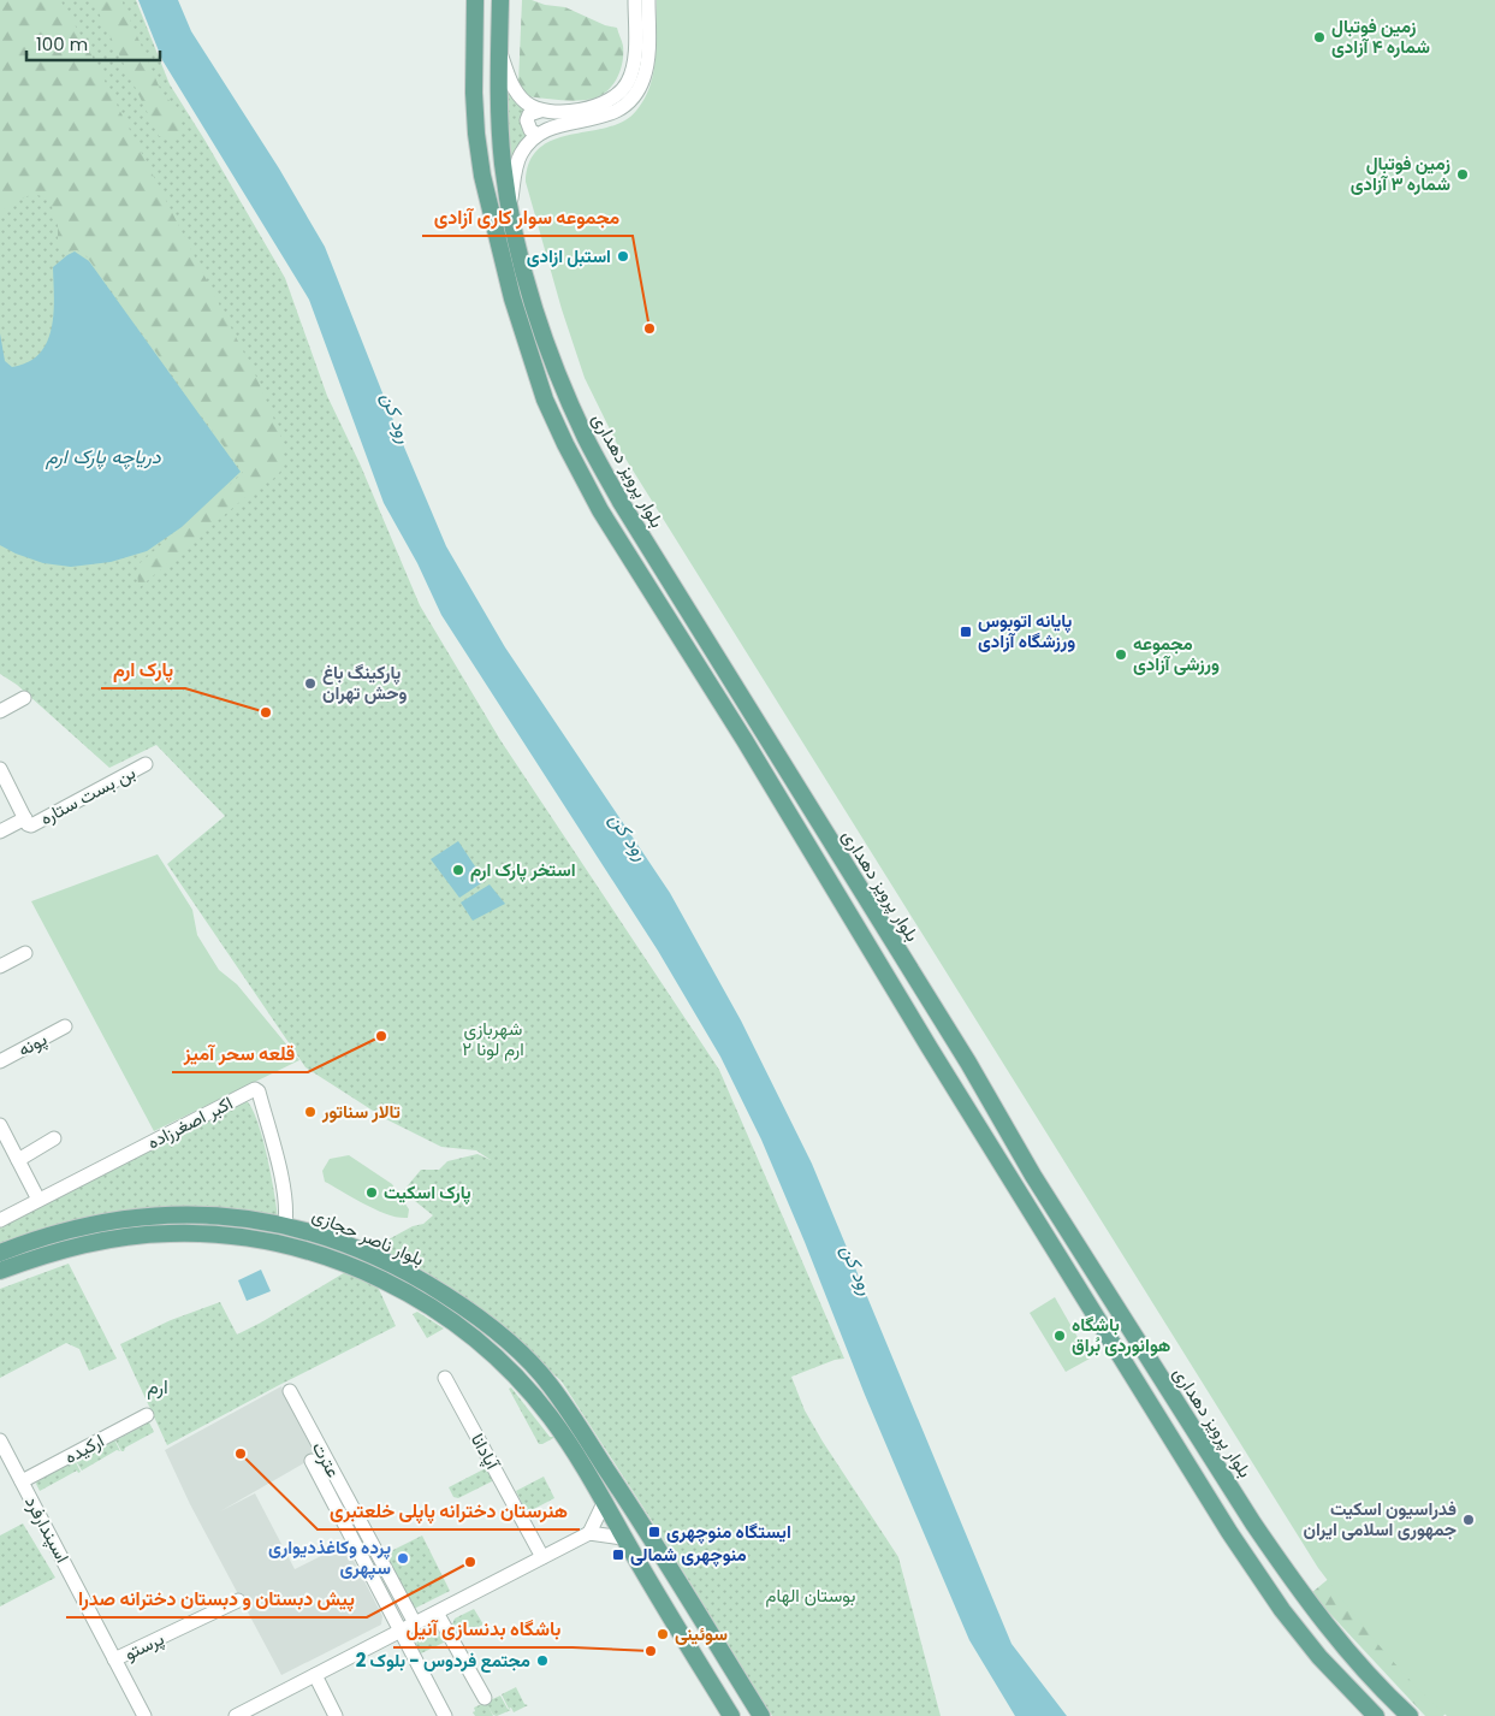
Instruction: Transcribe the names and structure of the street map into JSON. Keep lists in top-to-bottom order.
{
  "streets": {
    "main road": ["بلوار پرویز دهداری", "بلوار ناصر حجازی"],
    "street": [
      "بن بست ستاره",
      "پونه",
      "اکبر اصغرزاده",
      "ارکیده",
      "آپادانا",
      "عترت",
      "اسپندارفرد",
      "پرستو"
    ]
  },
  "crossings": [
    ["اکبر اصغرزاده", "بلوار ناصر حجازی"],
    ["ارکیده", "اسپندارفرد"],
    ["اسپندارفرد", "پرستو"]
  ],
  "districts": ["ارم"],
  "water": ["رود کن", "دریاچه پارک ارم"],
  "parks": ["شهربازی ارم لونا ۲", "بوستان الهام"],
  "places": {
    "other": [
      "زمین فوتبال شماره ۴ آزادی",
      "زمین فوتبال شماره ۳ آزادی",
      "استبل ازادی",
      "مجموعه سوار کاری آزادی",
      "مجموعه ورزشی آزادی",
      "پارکینگ باغ وحش تهران",
      "پارک ارم",
      "استخر پارک ارم",
      "قلعه سحر آمیز",
      "تالار سناتور",
      "پارک اسکیت",
      "باشگاه هوانوردی بُراق",
      "هنرستان دخترانه پاپلی خلعتبری",
      "فدراسیون اسکیت جمهوری اسلامی ایران",
      "پرده وکاغذدیواری سپهری",
      "پیش دبستان و دبستان دخترانه صدرا",
      "سوئینی",
      "باشگاه بدنسازی آنیل",
      "مجتمع فردوس - بلوک 2"
    ],
    "transit": ["پایانه اتوبوس ورزشگاه آزادی", "ایستگاه منوچهری", "منوچهری شمالی"]
  },
  "scale_bar": "100 m"
}
